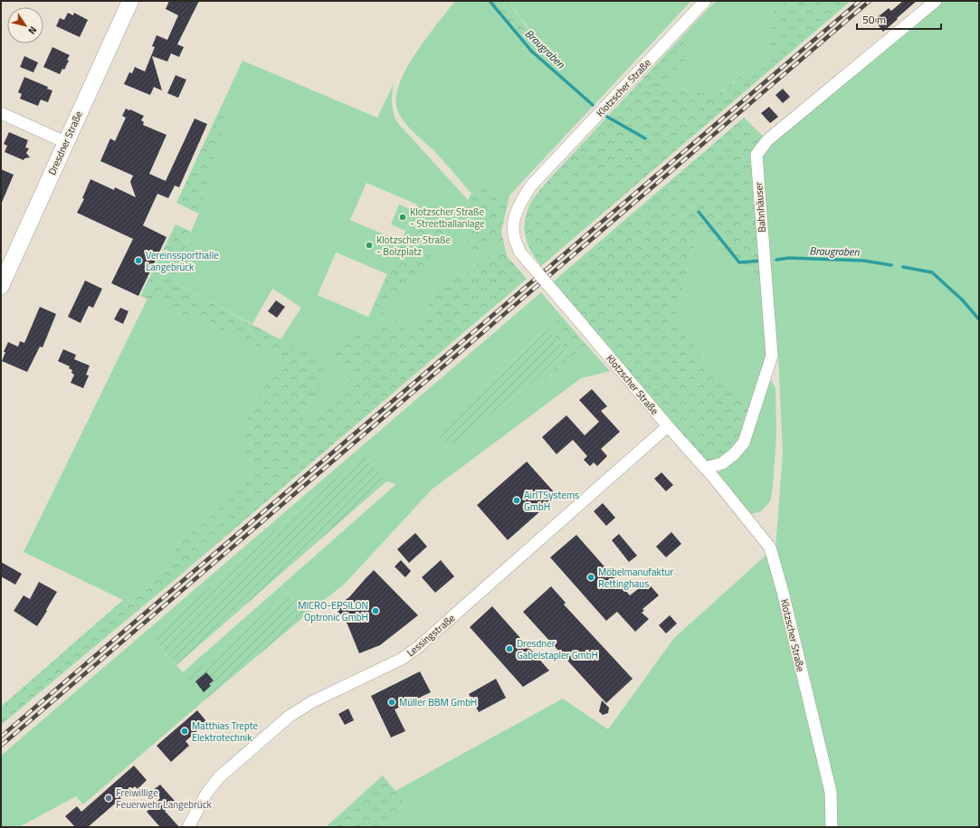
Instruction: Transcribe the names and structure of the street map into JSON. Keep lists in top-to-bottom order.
{
  "streets": {
    "main road": ["Dresdner Straße"],
    "street": ["Klotzscher Straße", "Bahnhäuser", "Lessingstraße"]
  },
  "crossings": [
    ["Klotzscher Straße", "Bahnhäuser"],
    ["Klotzscher Straße", "Lessingstraße"]
  ],
  "water": ["Braugraben"],
  "places": [
    "Klotzscher Straße - Streetballanlage",
    "Klotzscher Straße - Bolzplatz",
    "Vereinssporthalle Langebrück",
    "AirITSystems GmbH",
    "Möbelmanufaktur Rettinghaus",
    "MICRO-EPSILON Optronic GmbH",
    "Dresdner Gabelstapler GmbH",
    "Müller BBM GmbH",
    "Matthias Trepte Elektrotechnik",
    "Freiwillige Feuerwehr Langebrück"
  ],
  "scale_bar": "50 m",
  "north": "bottom right"
}
